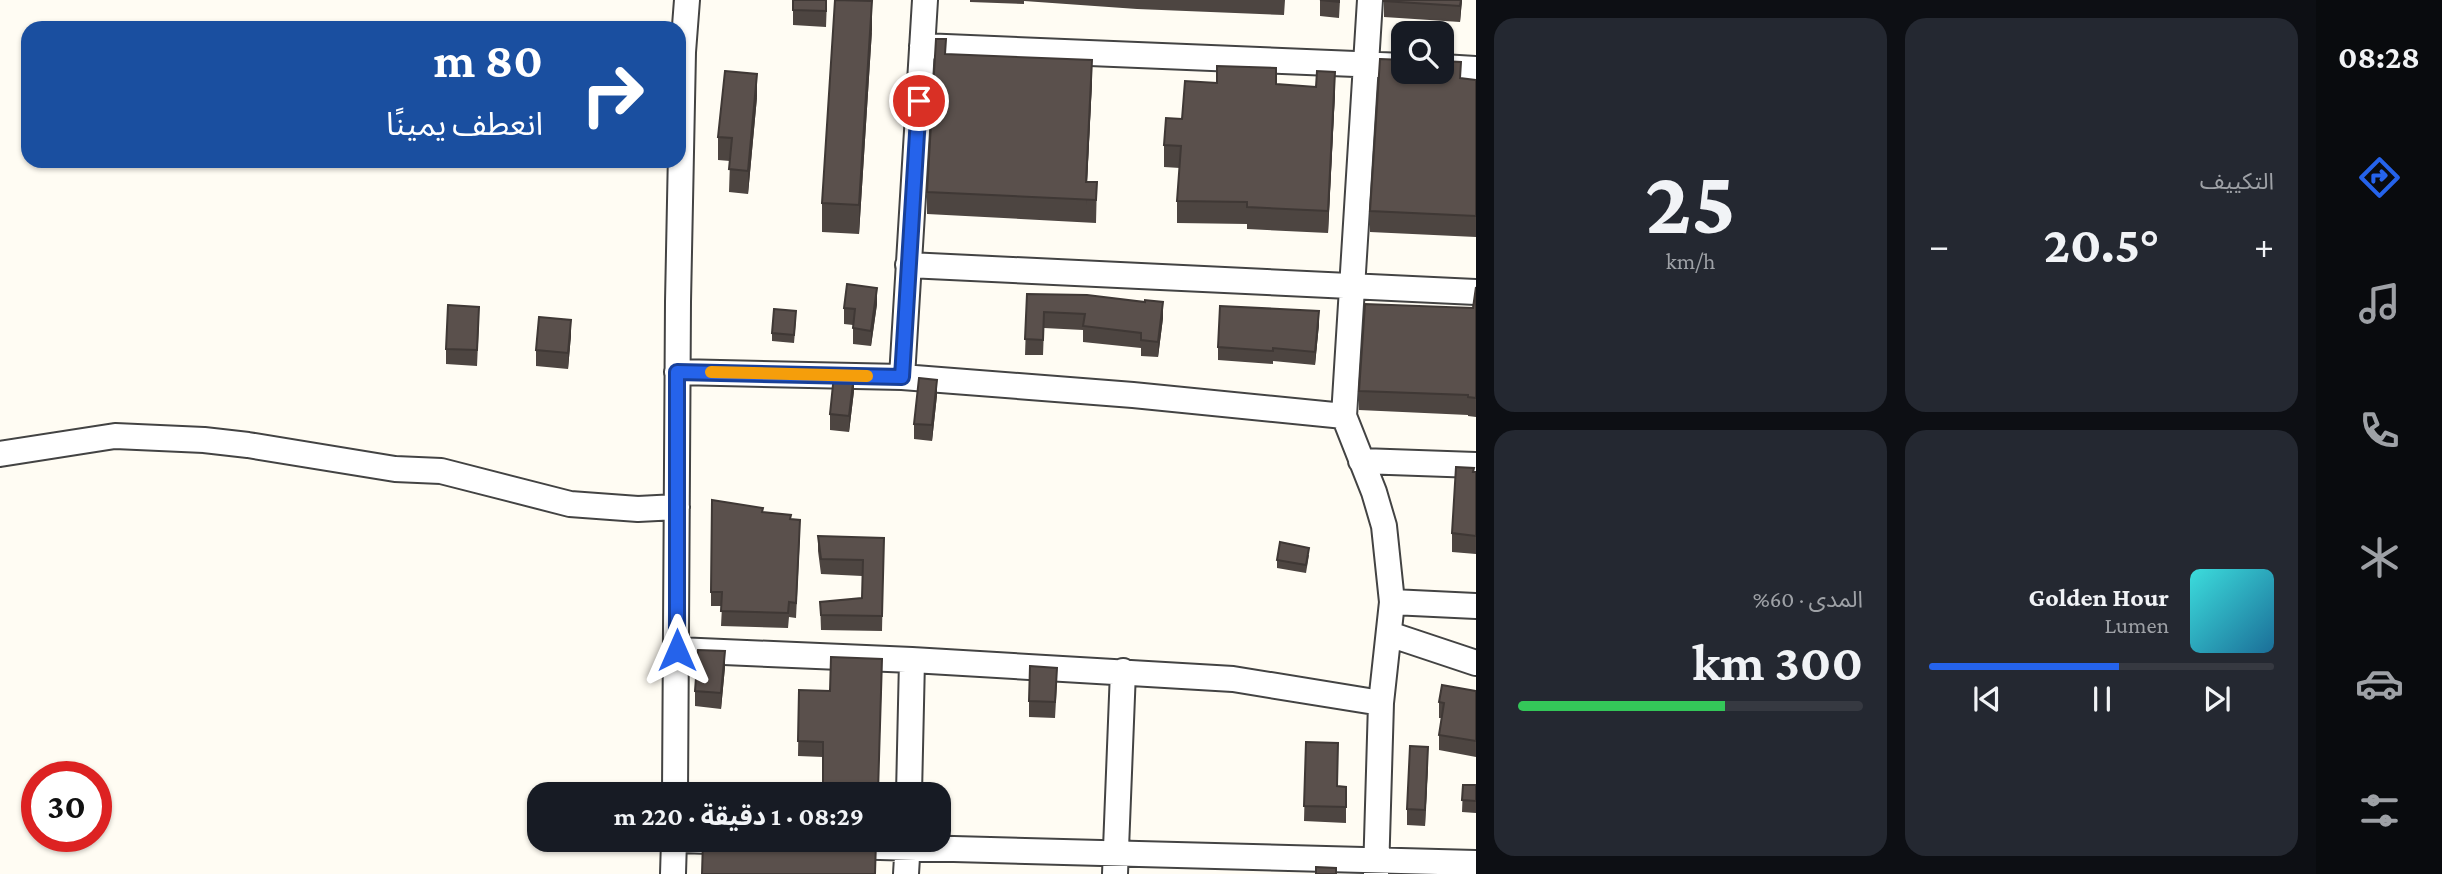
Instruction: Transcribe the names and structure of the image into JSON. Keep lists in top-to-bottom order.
{
  "page": {
    "tabs": "08:28",
    "tile": [
      "التكييف",
      ["25", "km/h"],
      ["المدى · 60%", "300 km"]
    ],
    "turn": ["80 m", "انعطف يمينًا"],
    "heat": ["−", "20.5°", "+"],
    "song": ["Golden Hour", "Lumen"],
    "limit": "30",
    "trip": "08:29 · 1 دقيقة · 220 m"
  }
}
